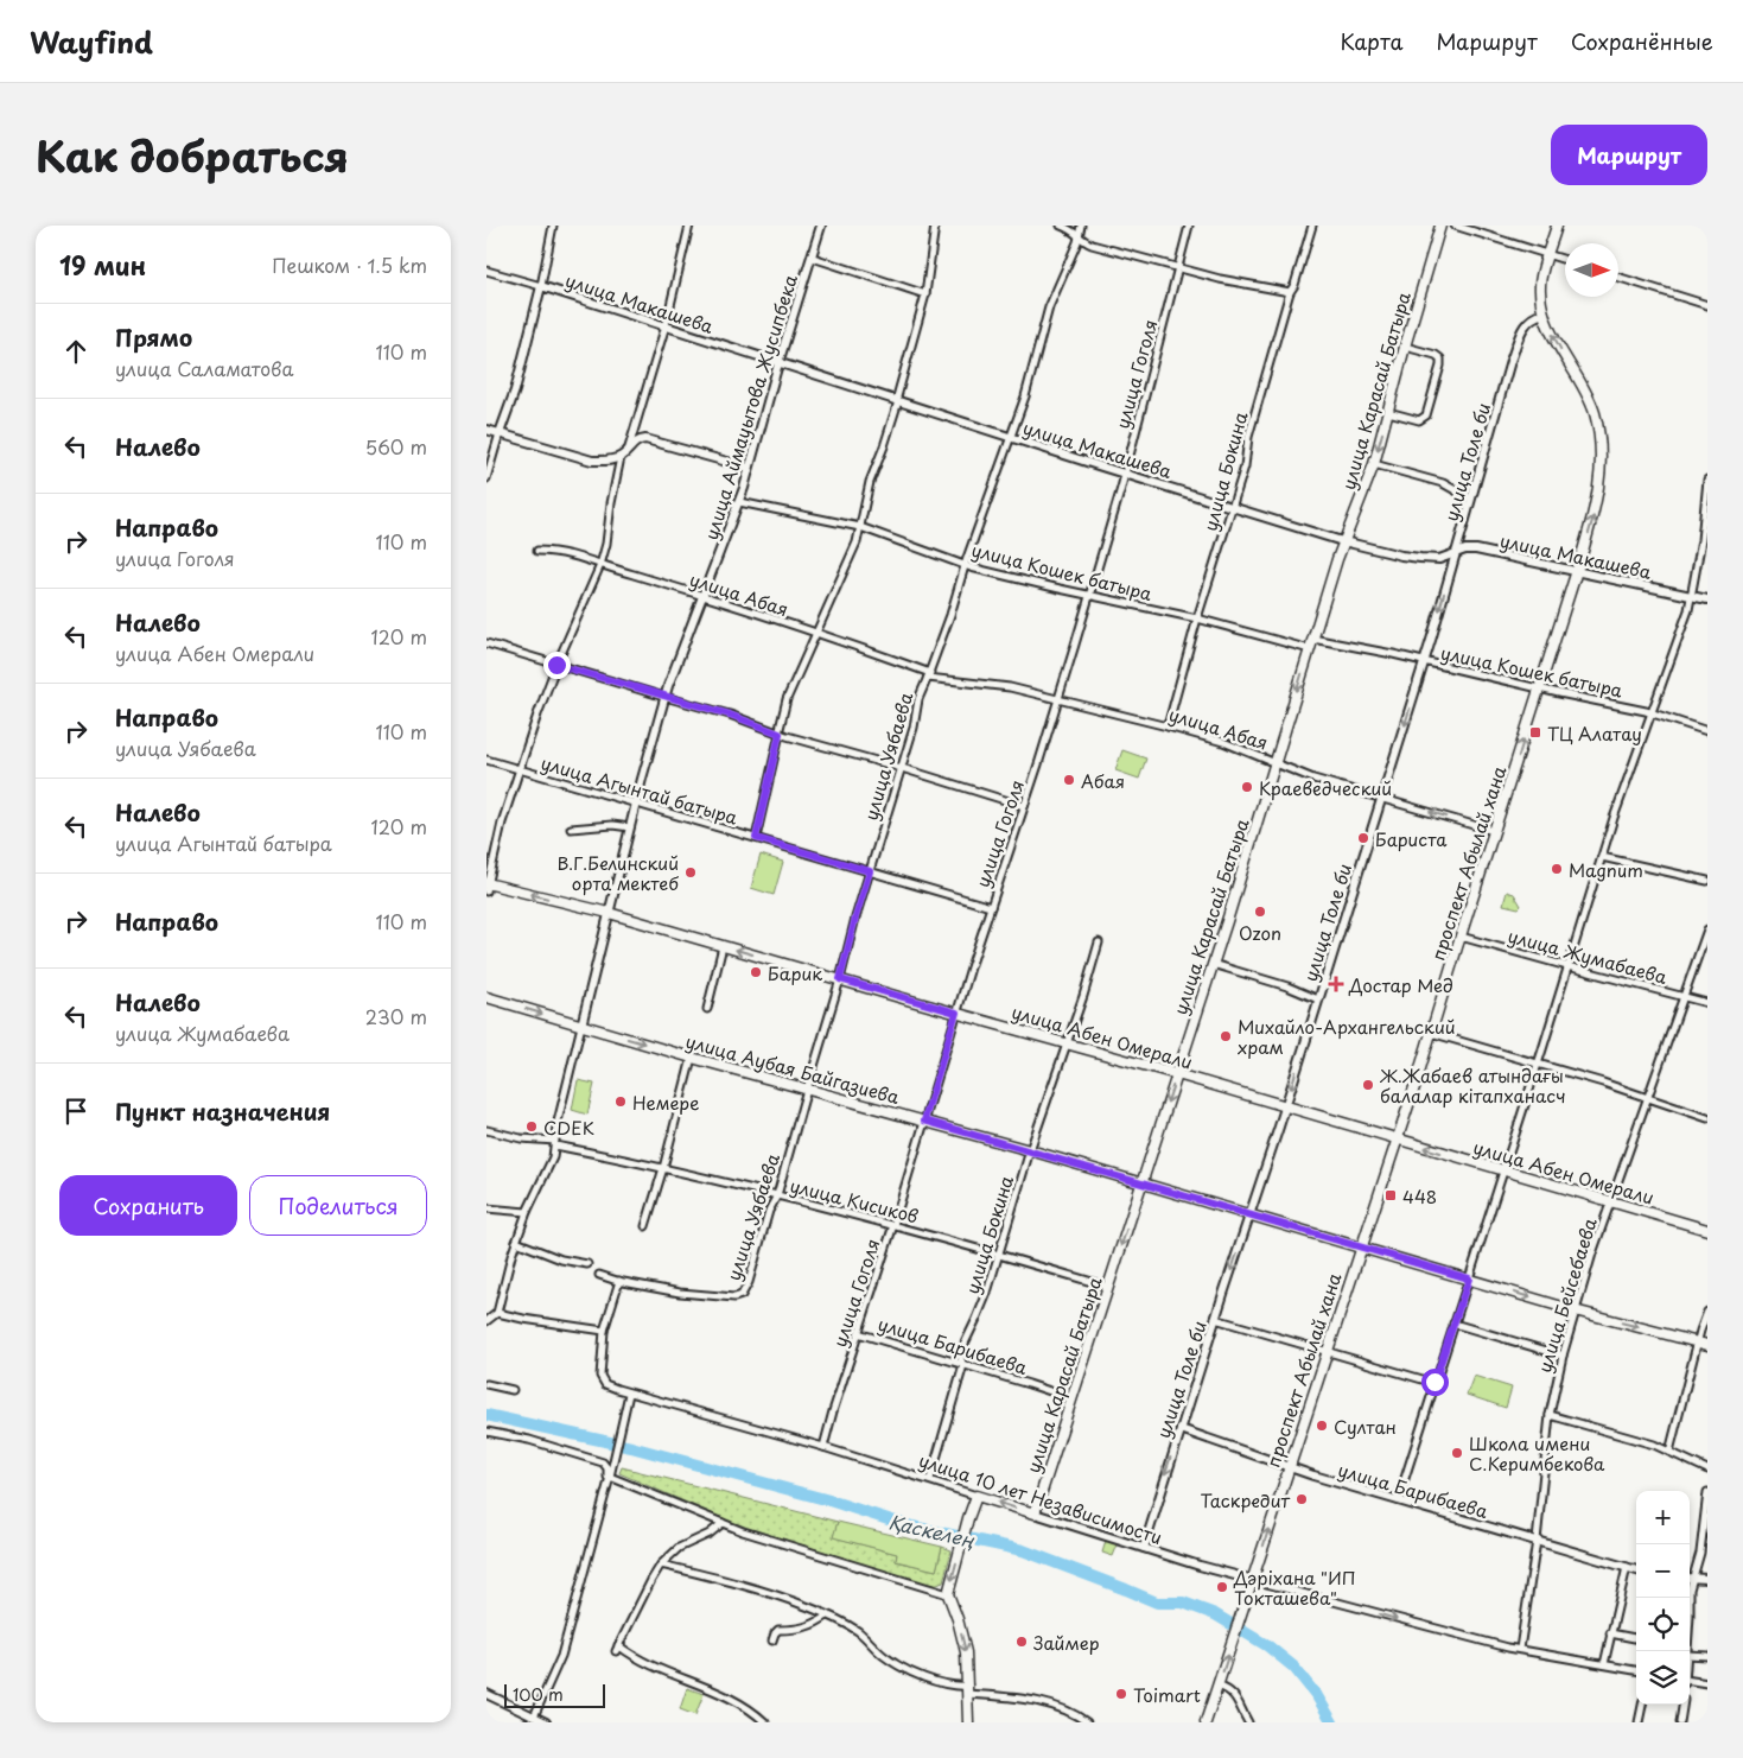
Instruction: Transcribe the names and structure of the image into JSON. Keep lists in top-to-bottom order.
{
  "streets": {
    "main road": [
      "улица Карасай Батыра",
      "проспект Абылай хана",
      "улица Абен Омерали",
      "улица Аубая Байгазиева",
      "улица 10 лет Независимости"
    ],
    "street": [
      "улица Макашева",
      "улица Гоголя",
      "улица Аймауытова Жусипбека",
      "улица Толе би",
      "улица Бокина",
      "улица Кошек батыра",
      "улица Абая",
      "улица Уябаева",
      "улица Агынтай батыра",
      "улица Жумабаева",
      "улица Кисиков",
      "улица Бейсебаева",
      "улица Барибаева"
    ]
  },
  "crossings": [
    ["улица Макашева", "улица Гоголя"],
    ["улица Макашева", "улица Карасай Батыра"],
    ["улица Макашева", "улица Аймауытова Жусипбека"],
    ["улица Макашева", "улица Толе би"],
    ["улица Макашева", "улица Бокина"],
    ["улица Макашева", "улица Уябаева"],
    ["улица Макашева", "проспект Абылай хана"],
    ["улица Гоголя", "улица Кошек батыра"],
    ["улица Гоголя", "улица Абая"],
    ["улица Гоголя", "улица Агынтай батыра"],
    ["улица Гоголя", "улица Абен Омерали"],
    ["улица Гоголя", "улица Аубая Байгазиева"],
    ["улица Гоголя", "улица Кисиков"],
    ["улица Гоголя", "улица Барибаева"],
    ["улица Гоголя", "улица 10 лет Независимости"],
    ["улица Карасай Батыра", "улица Кошек батыра"],
    ["улица Карасай Батыра", "улица Абая"],
    ["улица Карасай Батыра", "улица Абен Омерали"],
    ["улица Карасай Батыра", "улица Аубая Байгазиева"],
    ["улица Карасай Батыра", "улица Кисиков"],
    ["улица Карасай Батыра", "улица Барибаева"],
    ["улица Карасай Батыра", "улица 10 лет Независимости"],
    ["улица Аймауытова Жусипбека", "улица Кошек батыра"],
    ["улица Аймауытова Жусипбека", "улица Абая"],
    ["улица Аймауытова Жусипбека", "улица Агынтай батыра"],
    ["улица Аймауытова Жусипбека", "улица Абен Омерали"],
    ["улица Аймауытова Жусипбека", "улица Аубая Байгазиева"],
    ["улица Аймауытова Жусипбека", "улица Кисиков"],
    ["улица Толе би", "улица Кошек батыра"],
    ["улица Толе би", "улица Абая"],
    ["улица Толе би", "проспект Абылай хана"],
    ["улица Толе би", "улица Абен Омерали"],
    ["улица Толе би", "улица Аубая Байгазиева"],
    ["улица Толе би", "улица Барибаева"],
    ["улица Толе би", "улица 10 лет Независимости"],
    ["улица Бокина", "улица Кошек батыра"],
    ["улица Бокина", "улица Абая"],
    ["улица Бокина", "улица Абен Омерали"],
    ["улица Бокина", "улица Аубая Байгазиева"],
    ["улица Бокина", "улица Кисиков"],
    ["улица Бокина", "улица Барибаева"],
    ["улица Бокина", "улица 10 лет Независимости"],
    ["улица Кошек батыра", "улица Уябаева"],
    ["улица Кошек батыра", "проспект Абылай хана"],
    ["улица Абая", "улица Уябаева"],
    ["улица Абая", "проспект Абылай хана"],
    ["улица Уябаева", "улица Агынтай батыра"],
    ["улица Уябаева", "улица Абен Омерали"],
    ["улица Уябаева", "улица Аубая Байгазиева"],
    ["улица Уябаева", "улица Кисиков"],
    ["проспект Абылай хана", "улица Жумабаева"],
    ["проспект Абылай хана", "улица Абен Омерали"],
    ["проспект Абылай хана", "улица Аубая Байгазиева"],
    ["проспект Абылай хана", "улица Барибаева"],
    ["проспект Абылай хана", "улица 10 лет Независимости"],
    ["улица Жумабаева", "улица Бейсебаева"],
    ["улица Абен Омерали", "улица Бейсебаева"],
    ["улица Аубая Байгазиева", "улица Бейсебаева"],
    ["улица Бейсебаева", "улица Барибаева"],
    ["улица Бейсебаева", "улица 10 лет Независимости"]
  ],
  "one_way": ["улица Толе би", "проспект Абылай хана", "улица Аубая Байгазиева"],
  "water": ["Қаскелең"],
  "places": {
    "transit": ["ТЦ Алатау", "448"],
    "other": [
      "Абая",
      "Краеведческий",
      "Бариста",
      "Magnum",
      "В.Г.Белинский орта мектеб",
      "Ozon",
      "Барик",
      "Михайло-Архангельский храм",
      "Ж.Жабаев атындағы балалар кітапханасч",
      "Немере",
      "CDEK",
      "Султан",
      "Школа имени С.Керимбекова",
      "Таскредит",
      "Дәріхана \"ИП Токташева\"",
      "Займер",
      "Toimart"
    ],
    "health": ["Достар Мед"]
  },
  "scale_bar": "100 m",
  "north": "right",
  "page": {
    "header": "Wayfind",
    "nav": ["Карта", "Маршрут", "Сохранённые"],
    "title": "Как добраться",
    "buttons": [
      "Маршрут",
      ["Сохранить", "Поделиться"]
    ],
    "heading": ["19 мин", "Пешком · 1.5 km"],
    "list": [
      ["Прямо", "улица Саламатова", "110 m"],
      ["Налево", "560 m"],
      ["Направо", "улица Гоголя", "110 m"],
      ["Налево", "улица Абен Омерали", "120 m"],
      ["Направо", "улица Уябаева", "110 m"],
      ["Налево", "улица Агынтай батыра", "120 m"],
      ["Направо", "110 m"],
      ["Налево", "улица Жумабаева", "230 m"],
      "Пункт назначения"
    ],
    "map_buttons": ["+", "−"],
    "scale": "100 m"
  }
}
